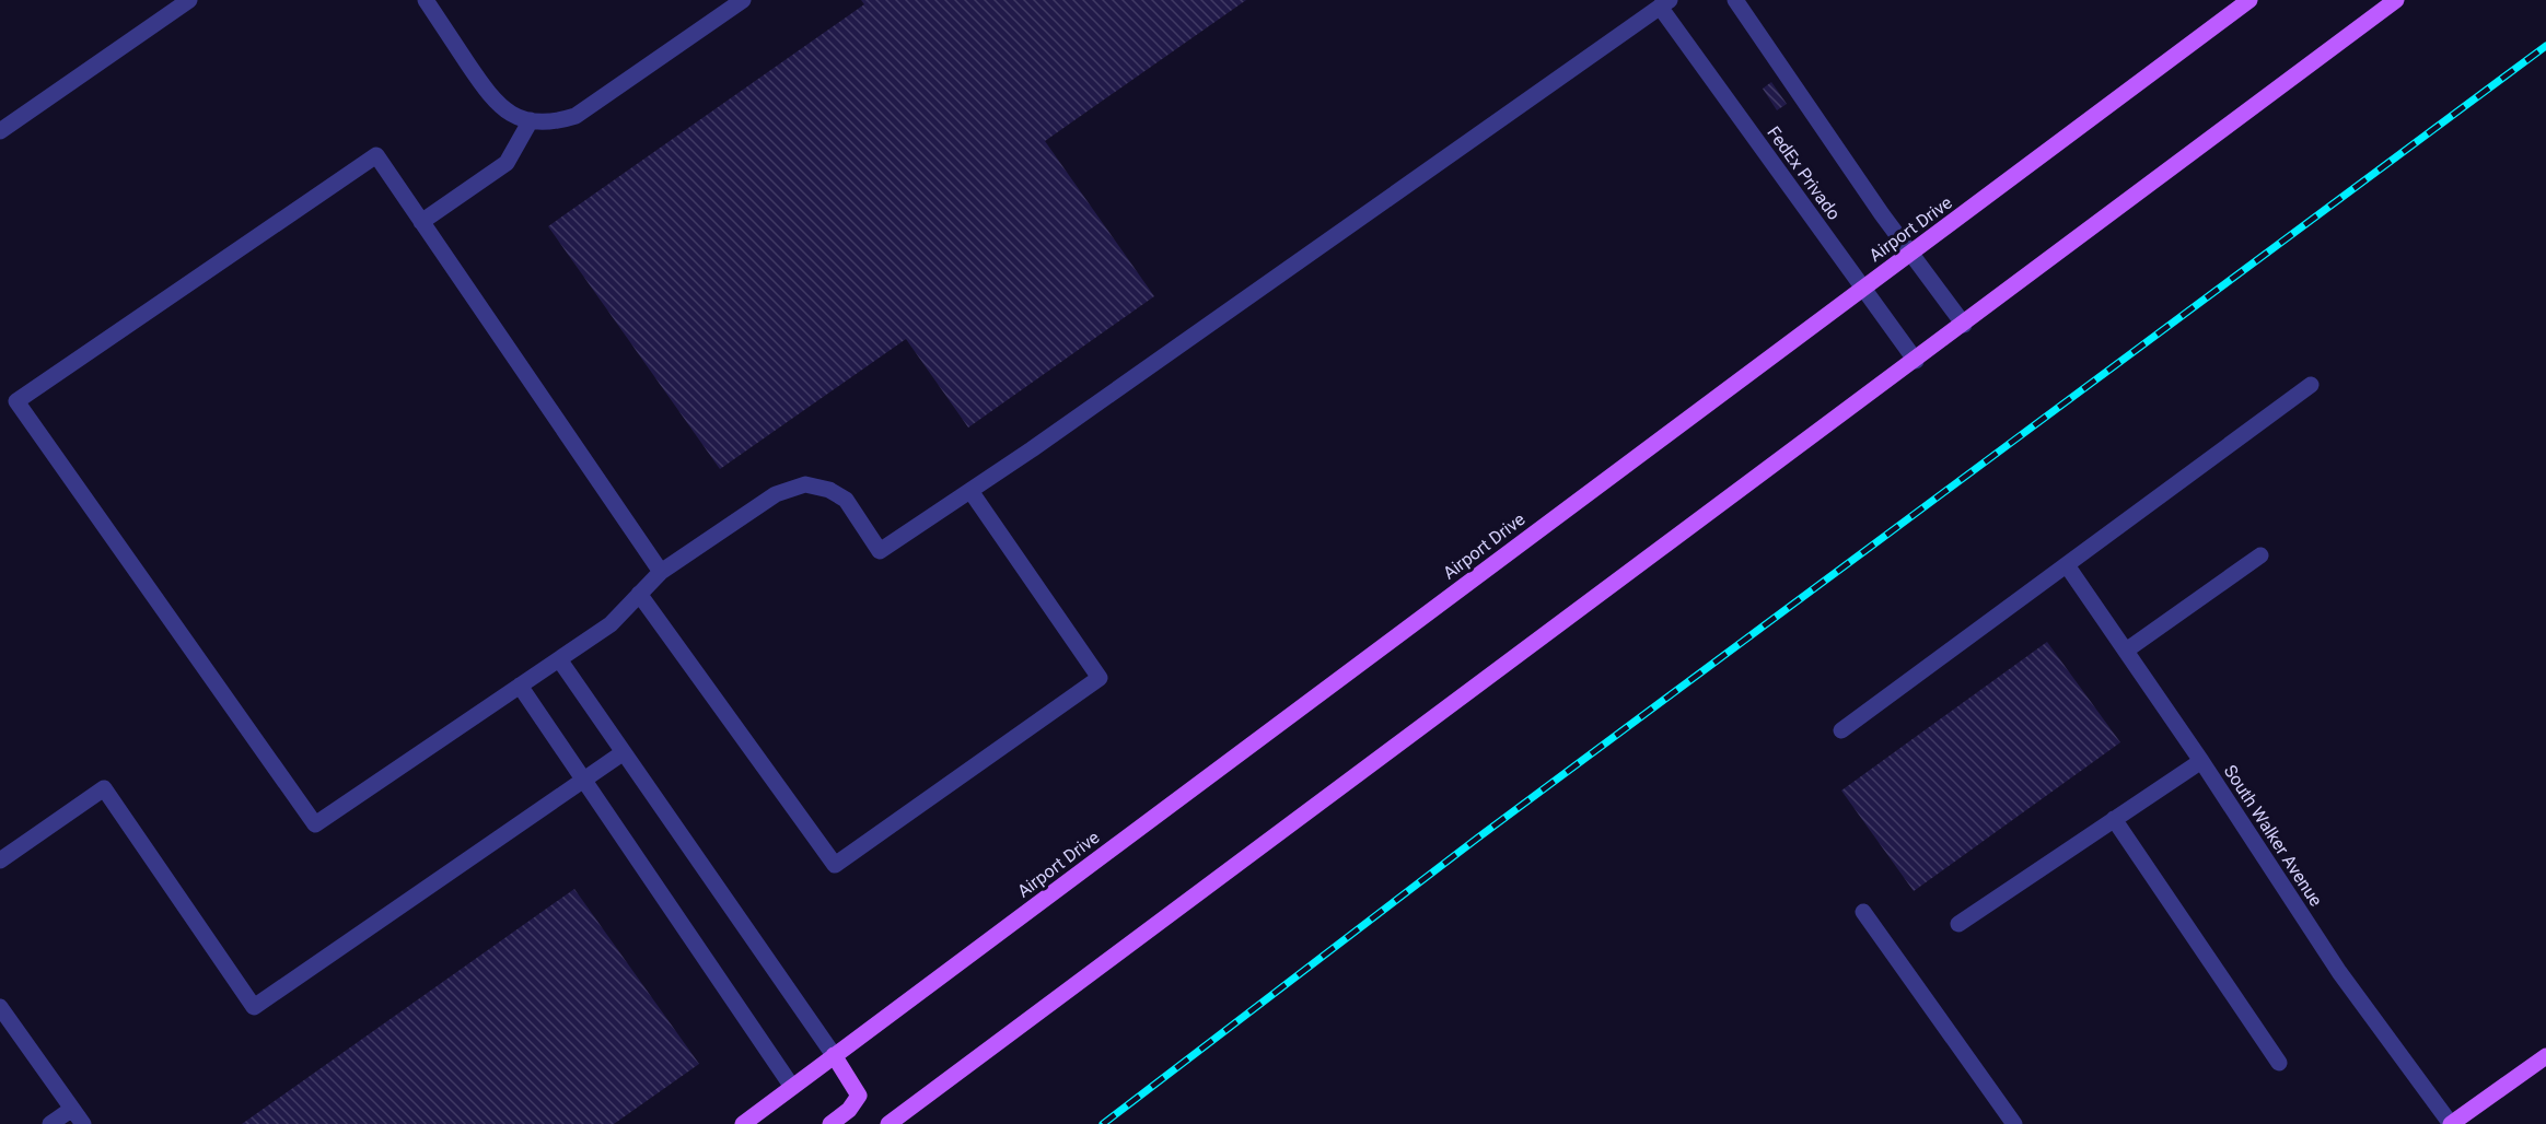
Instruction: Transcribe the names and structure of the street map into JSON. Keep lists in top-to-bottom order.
{
  "streets": {
    "main road": ["Airport Drive"],
    "street": ["FedEx Privado", "South Walker Avenue"]
  },
  "crossings": [
    ["FedEx Privado", "Airport Drive"]
  ]
}
